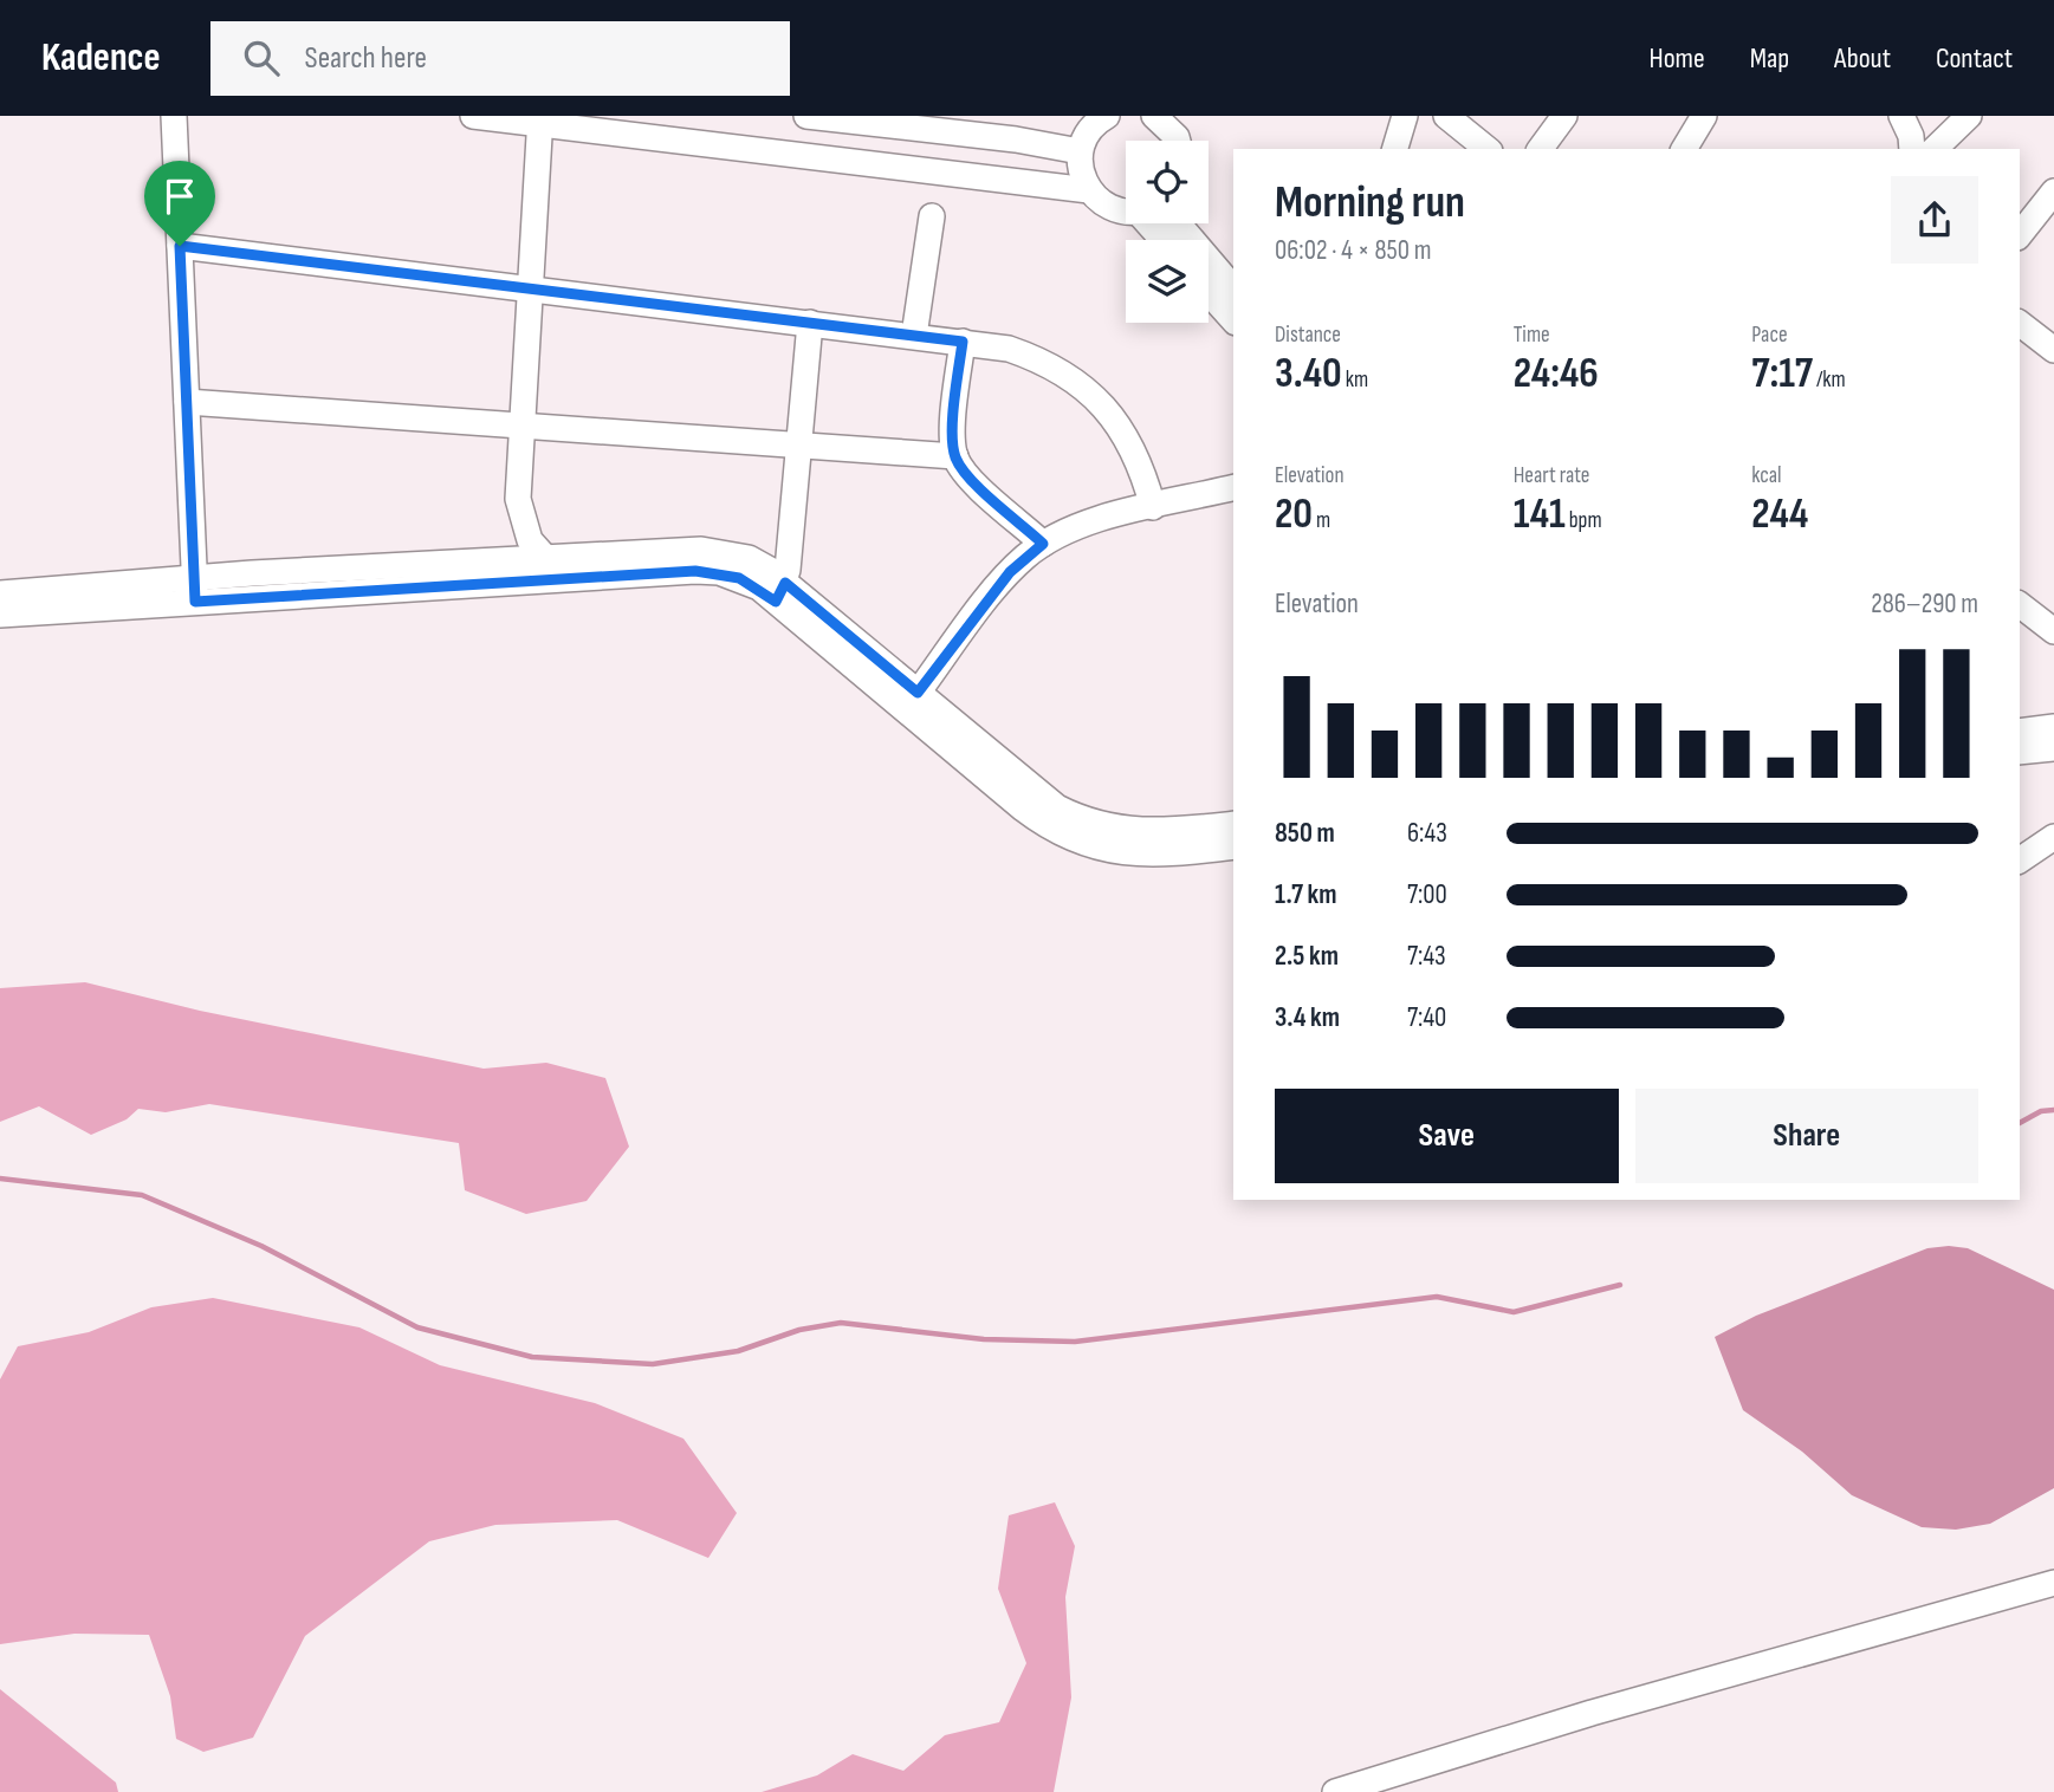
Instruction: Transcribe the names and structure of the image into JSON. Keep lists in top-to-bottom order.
{
  "page": {
    "header": "Kadence",
    "search": "Search here",
    "nav": [
      "Home",
      "Map",
      "About",
      "Contact"
    ],
    "heading": ["Morning run", "06:02 · 4 × 850 m"],
    "stats": [
      ["Distance", "3.40 km"],
      ["Time", "24:46"],
      ["Pace", "7:17 /km"],
      ["Elevation", "20 m"],
      ["Heart rate", "141 bpm"],
      ["kcal", "244"]
    ],
    "chart": ["Elevation", "286–290 m"],
    "list": [
      {
        "name": "850 m",
        "note": "6:43"
      },
      {
        "name": "1.7 km",
        "note": "7:00"
      },
      {
        "name": "2.5 km",
        "note": "7:43"
      },
      {
        "name": "3.4 km",
        "note": "7:40"
      }
    ],
    "buttons": ["Save", "Share"]
  }
}
